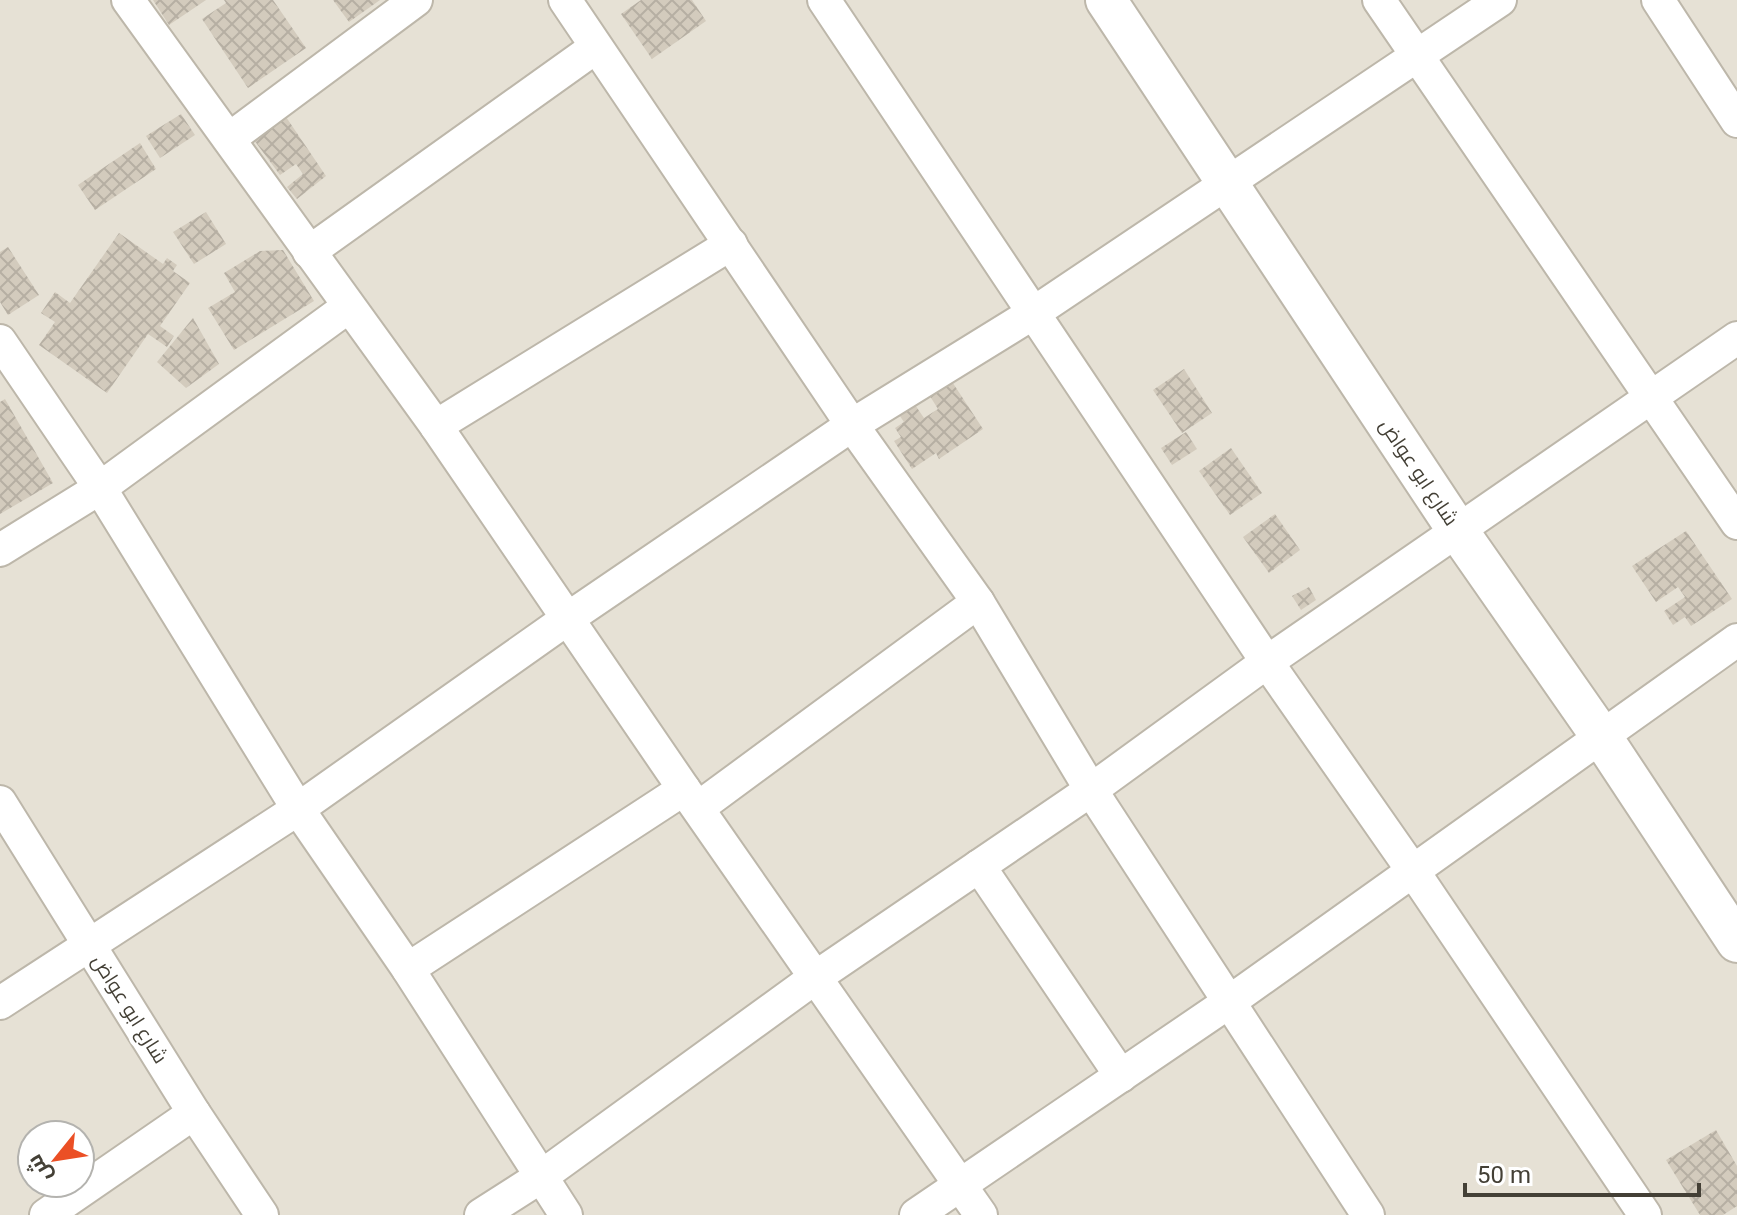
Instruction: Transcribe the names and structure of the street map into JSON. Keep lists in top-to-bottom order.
{
  "streets": {
    "street": ["شارع ابو عواض"]
  },
  "scale_bar": "50 m",
  "north": "bottom left"
}
